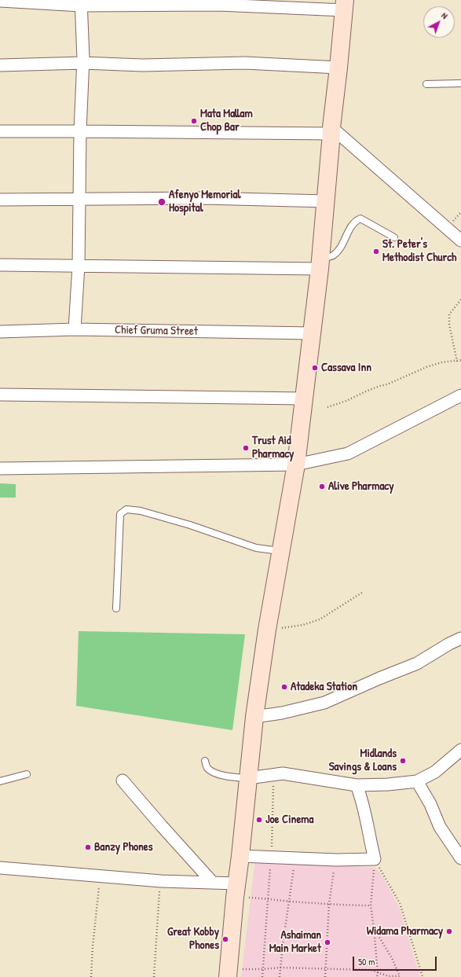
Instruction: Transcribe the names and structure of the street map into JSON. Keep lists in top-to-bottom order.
{
  "streets": {
    "street": ["Chief Gruma Street"]
  },
  "places": [
    "Mata Mallam Chop Bar",
    "Afenyo Memorial Hospital",
    "St. Peter's Methodist Church",
    "Cassava Inn",
    "Trust Aid Pharmacy",
    "Alive Pharmacy",
    "Atadeka Station",
    "Midlands Savings & Loans",
    "Joe Cinema",
    "Banzy Phones",
    "Widama Pharmacy",
    "Great Kobby Phones",
    "Ashaiman Main Market"
  ],
  "scale_bar": "50 m",
  "north": "top right"
}
